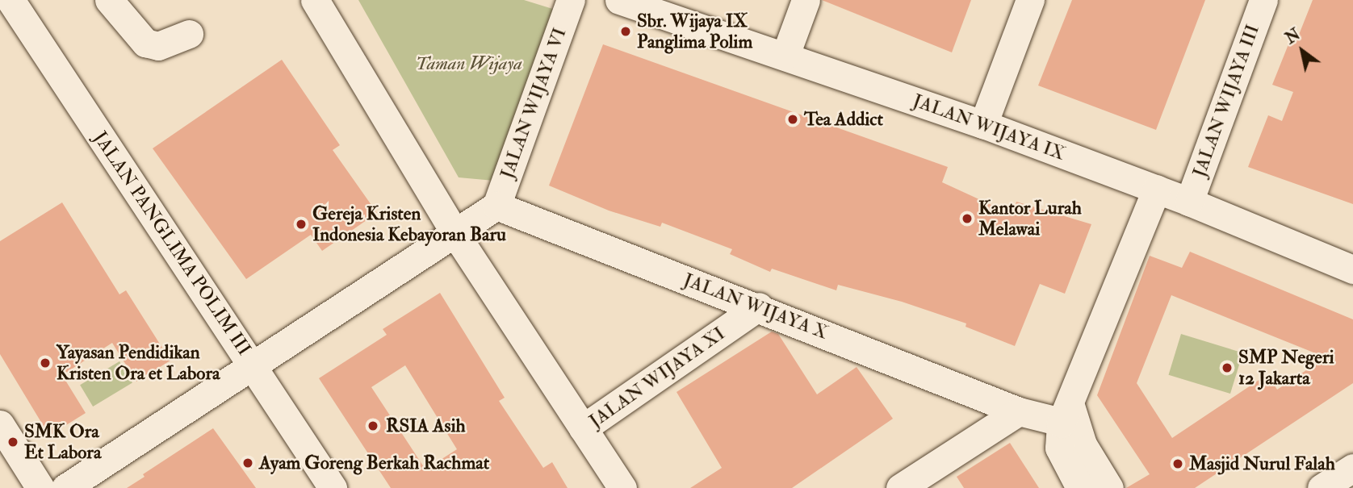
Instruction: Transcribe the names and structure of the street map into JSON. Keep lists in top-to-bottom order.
{
  "streets": {
    "street": [
      "JALAN WIJAYA III",
      "JALAN WIJAYA VI",
      "JALAN WIJAYA IX",
      "JALAN PANGLIMA POLIM III",
      "JALAN WIJAYA X",
      "JALAN WIJAYA XI"
    ]
  },
  "crossings": [
    ["JALAN WIJAYA III", "JALAN WIJAYA IX"],
    ["JALAN WIJAYA VI", "JALAN WIJAYA X"],
    ["JALAN WIJAYA X", "JALAN WIJAYA XI"]
  ],
  "parks": ["Taman Wijaya"],
  "places": [
    "Sbr. Wijaya IX Panglima Polim",
    "Tea Addict",
    "Kantor Lurah Melawai",
    "Gereja Kristen Indonesia Kebayoran Baru",
    "Yayasan Pendidikan Kristen Ora et Labora",
    "SMP Negeri 12 Jakarta",
    "RSIA Asih",
    "SMK Ora Et Labora",
    "Ayam Goreng Berkah Rachmat",
    "Masjid Nurul Falah"
  ],
  "north": "top left"
}
